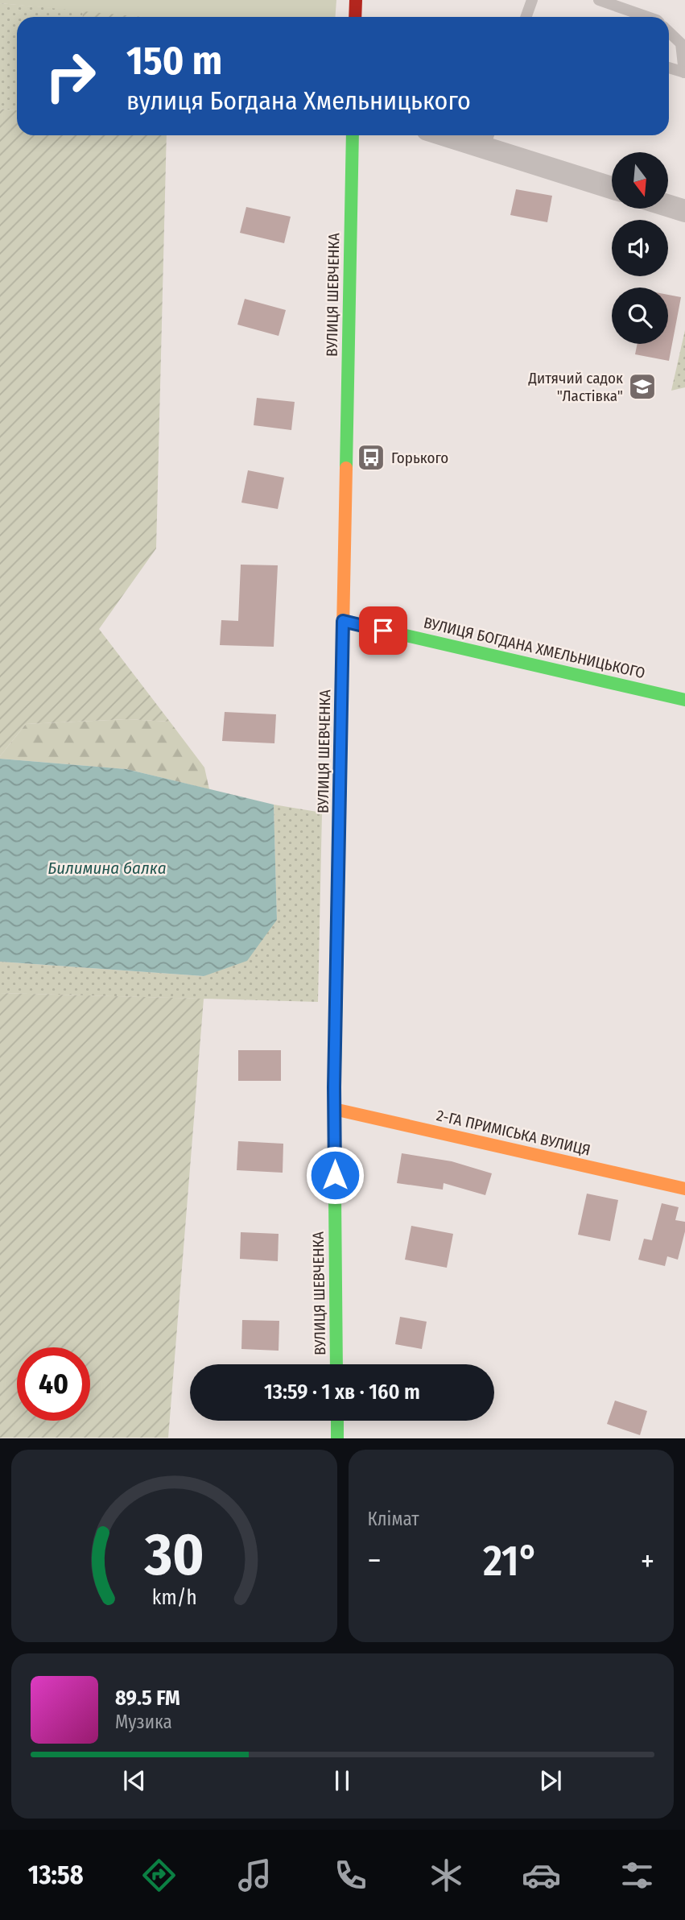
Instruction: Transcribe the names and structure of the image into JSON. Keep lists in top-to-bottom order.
{
  "streets": {
    "street": ["ВУЛИЦЯ ШЕВЧЕНКА", "ВУЛИЦЯ БОГДАНА ХМЕЛЬНИЦЬКОГО", "2-ГА ПРИМІСЬКА ВУЛИЦЯ"]
  },
  "crossings": [
    ["ВУЛИЦЯ ШЕВЧЕНКА", "ВУЛИЦЯ БОГДАНА ХМЕЛЬНИЦЬКОГО"],
    ["ВУЛИЦЯ ШЕВЧЕНКА", "2-ГА ПРИМІСЬКА ВУЛИЦЯ"]
  ],
  "water": ["Билимина балка"],
  "places": {
    "school or university": ["Дитячий садок \"Ластівка\""],
    "bus stop": ["Горького"]
  },
  "north": "bottom",
  "page": {
    "turn": ["150 m", "вулиця Богдана Хмельницького"],
    "limit": "40",
    "trip": "13:59 · 1 хв · 160 m",
    "tile": "Клімат",
    "heat": ["−", "21°", "+"],
    "song": ["89.5 FM", "Музика"],
    "tabs": "13:58",
    "gauge": ["30", "km/h"]
  }
}
